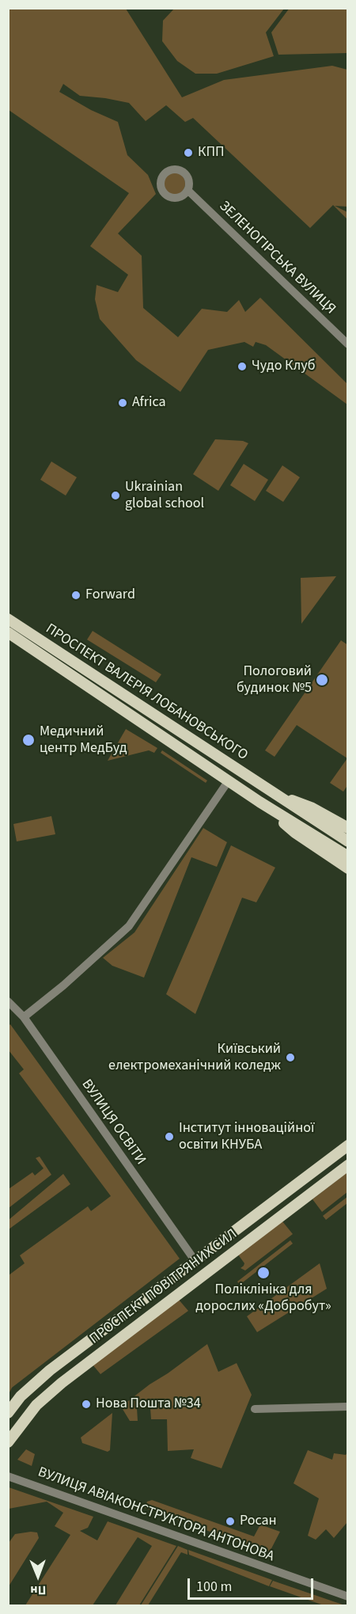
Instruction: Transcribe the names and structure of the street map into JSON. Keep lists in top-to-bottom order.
{
  "streets": {
    "main road": ["ПРОСПЕКТ ВАЛЕРІЯ ЛОБАНОВСЬКОГО", "ПРОСПЕКТ ПОВІТРЯНИХ СИЛ"],
    "street": ["ЗЕЛЕНОГІРСЬКА ВУЛИЦЯ", "ВУЛИЦЯ ОСВІТИ", "ВУЛИЦЯ АВІАКОНСТРУКТОРА АНТОНОВА"]
  },
  "crossings": [
    ["ВУЛИЦЯ ОСВІТИ", "ПРОСПЕКТ ПОВІТРЯНИХ СИЛ"]
  ],
  "places": [
    "КПП",
    "Чудо Клуб",
    "Africa",
    "Ukrainian global school",
    "Forward",
    "Пологовий будинок №5",
    "Медичний центр МедБуд",
    "Київський електромеханічний коледж",
    "Інститут інноваційної освіти КНУБА",
    "Поліклініка для дорослих «Добробут»",
    "Нова Пошта №34",
    "Росан"
  ],
  "scale_bar": "100 m",
  "north": "bottom"
}
